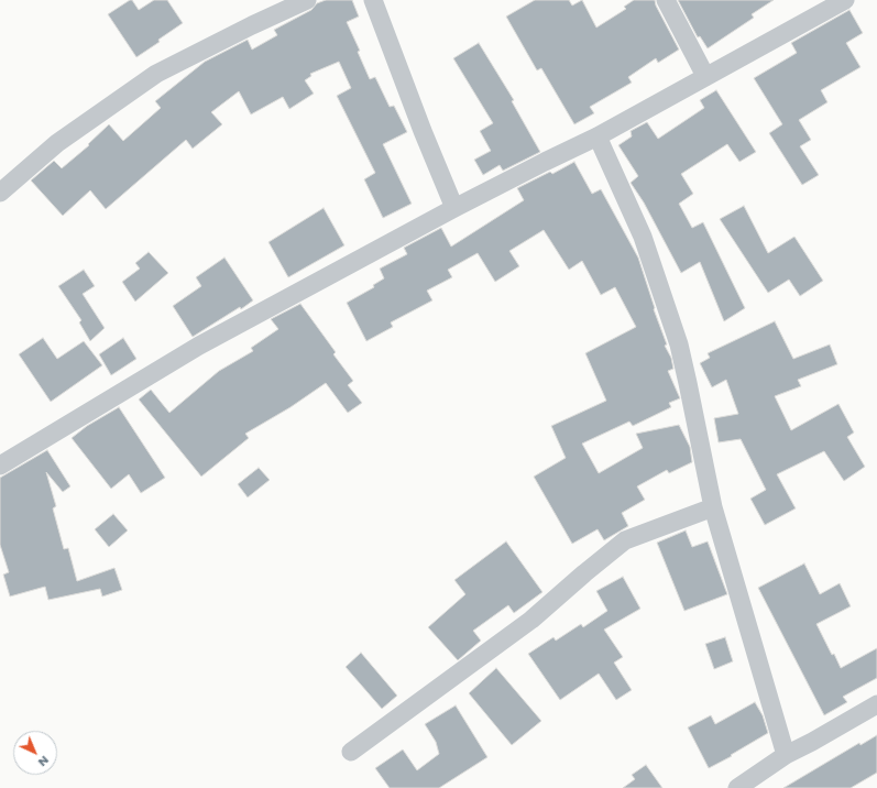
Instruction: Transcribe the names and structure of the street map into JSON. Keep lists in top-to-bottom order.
{
  "north": "bottom right"
}
